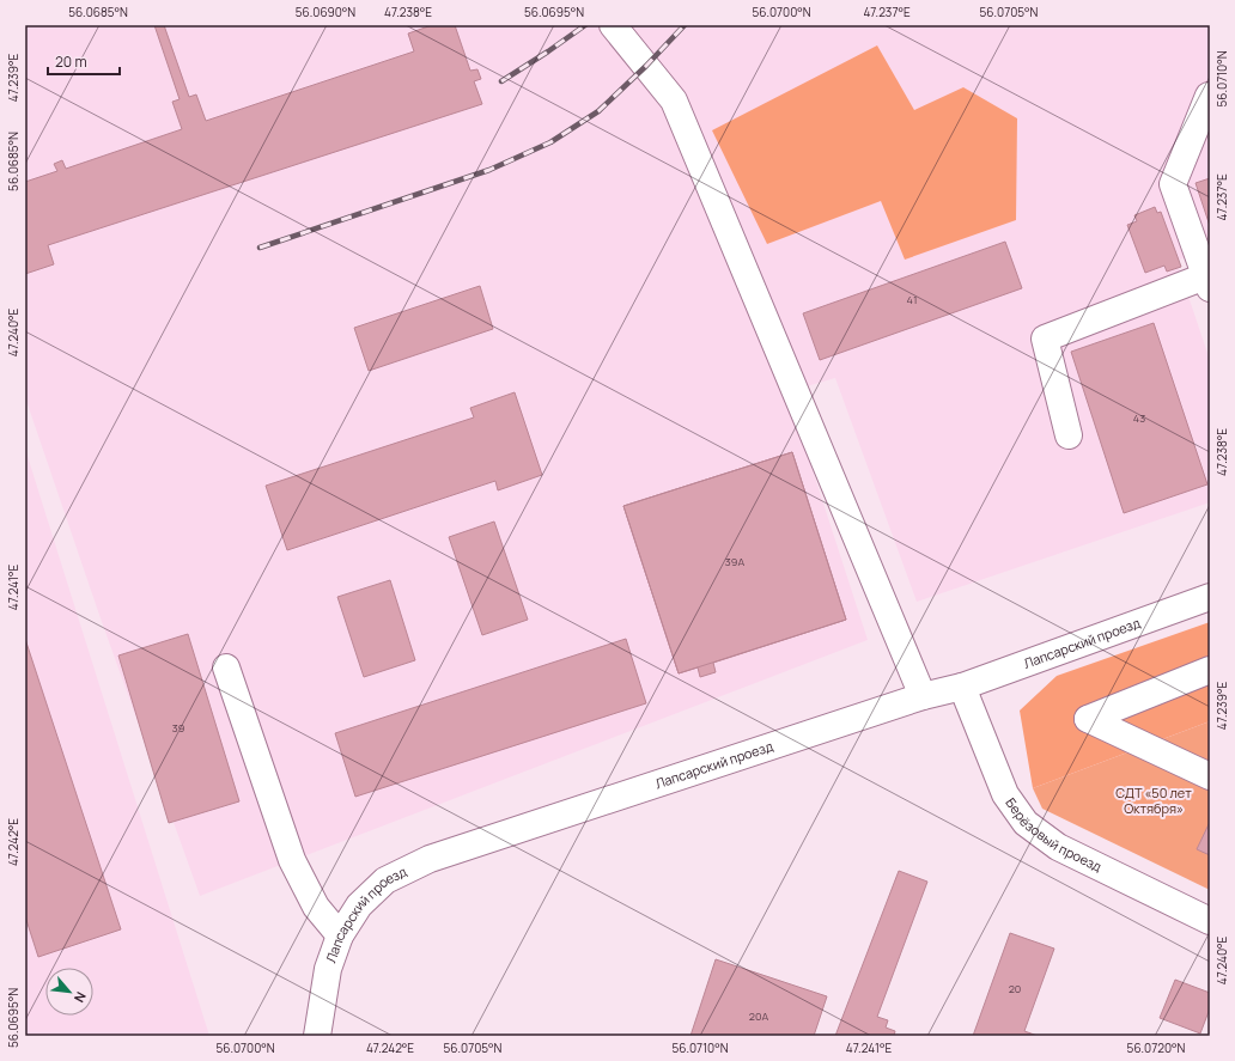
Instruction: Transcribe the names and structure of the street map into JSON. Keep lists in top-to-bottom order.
{
  "streets": {
    "street": ["Лапсарский проезд", "Берёзовый проезд"]
  },
  "crossings": [
    ["Лапсарский проезд", "Берёзовый проезд"]
  ],
  "parks": ["СДТ «50 лет Октября»"],
  "house_numbers": [
    "41",
    "43",
    "39А",
    "39",
    "20",
    "20А"
  ],
  "scale_bar": "20 m",
  "north": "bottom right",
  "coordinates": [
    "56.0685°N",
    "56.0690°N",
    "47.238°E",
    "56.0695°N",
    "56.0700°N",
    "47.237°E",
    "56.0705°N",
    "47.239°E",
    "56.0710°N",
    "47.240°E",
    "47.241°E",
    "47.242°E",
    "56.0720°N"
  ]
}
